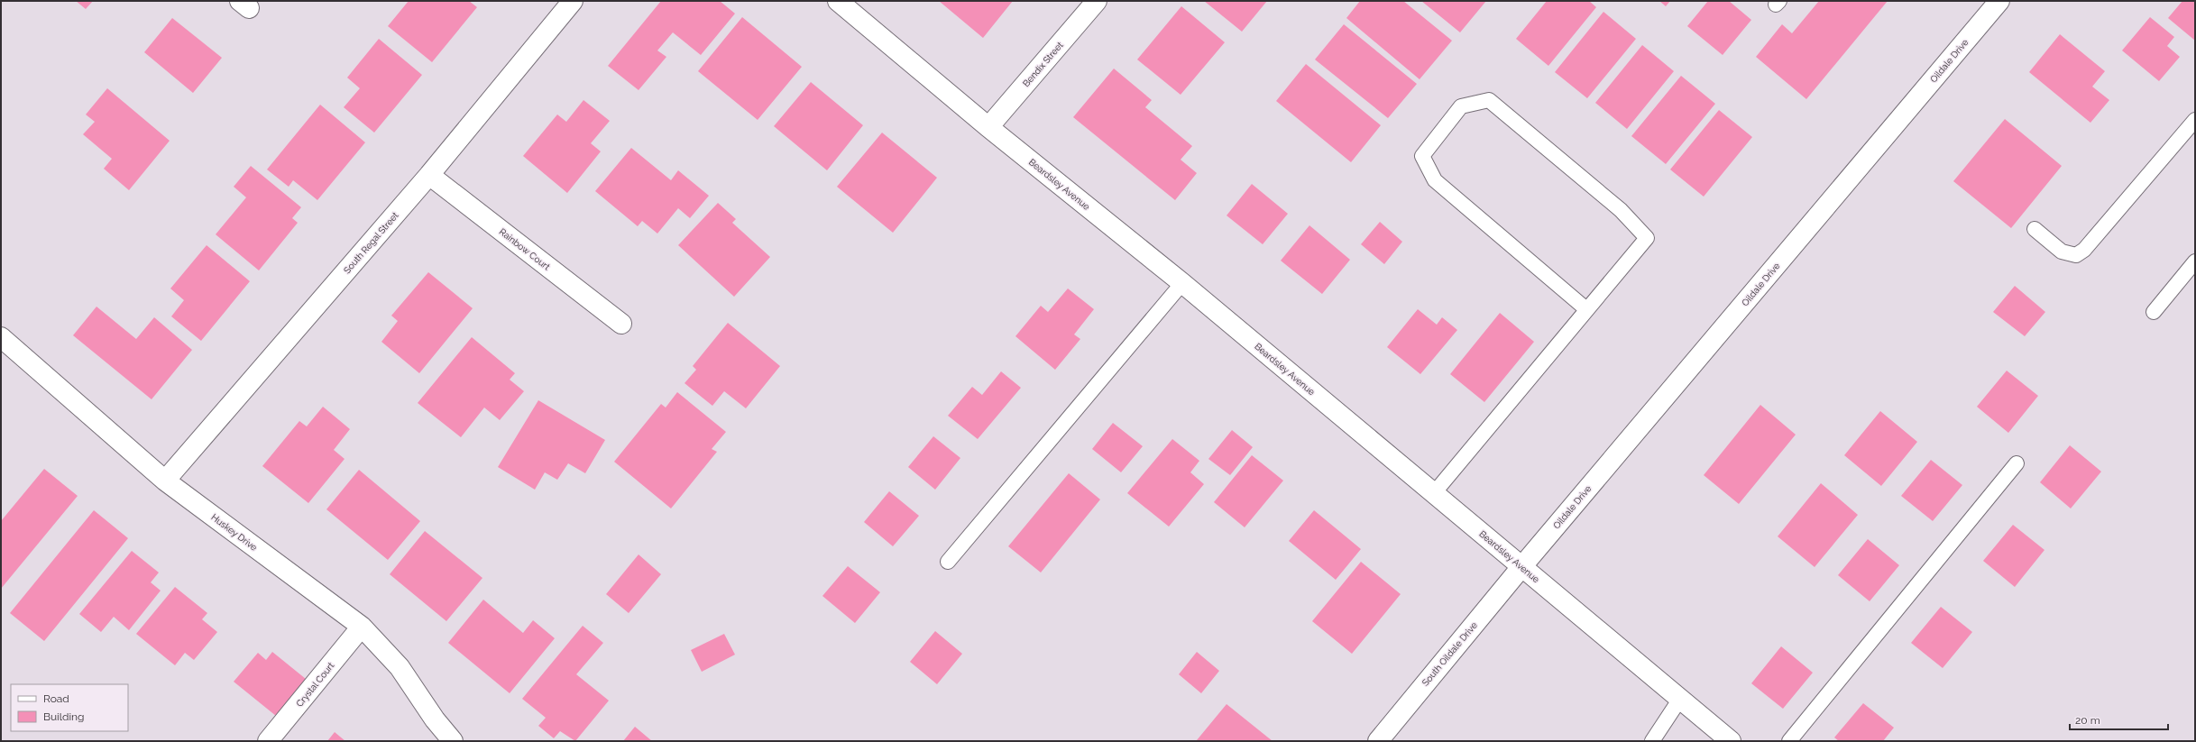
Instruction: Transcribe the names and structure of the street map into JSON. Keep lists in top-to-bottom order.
{
  "streets": {
    "street": [
      "Oildale Drive",
      "Bendix Street",
      "Beardsley Avenue",
      "South Regal Street",
      "Rainbow Court",
      "Huskey Drive",
      "South Oildale Drive",
      "Crystal Court"
    ]
  },
  "crossings": [
    ["Oildale Drive", "Beardsley Avenue"],
    ["Oildale Drive", "South Oildale Drive"],
    ["Bendix Street", "Beardsley Avenue"],
    ["Beardsley Avenue", "South Oildale Drive"],
    ["South Regal Street", "Rainbow Court"],
    ["South Regal Street", "Huskey Drive"],
    ["Huskey Drive", "Crystal Court"]
  ],
  "legend": ["Road", "Building"],
  "scale_bar": "20 m"
}
